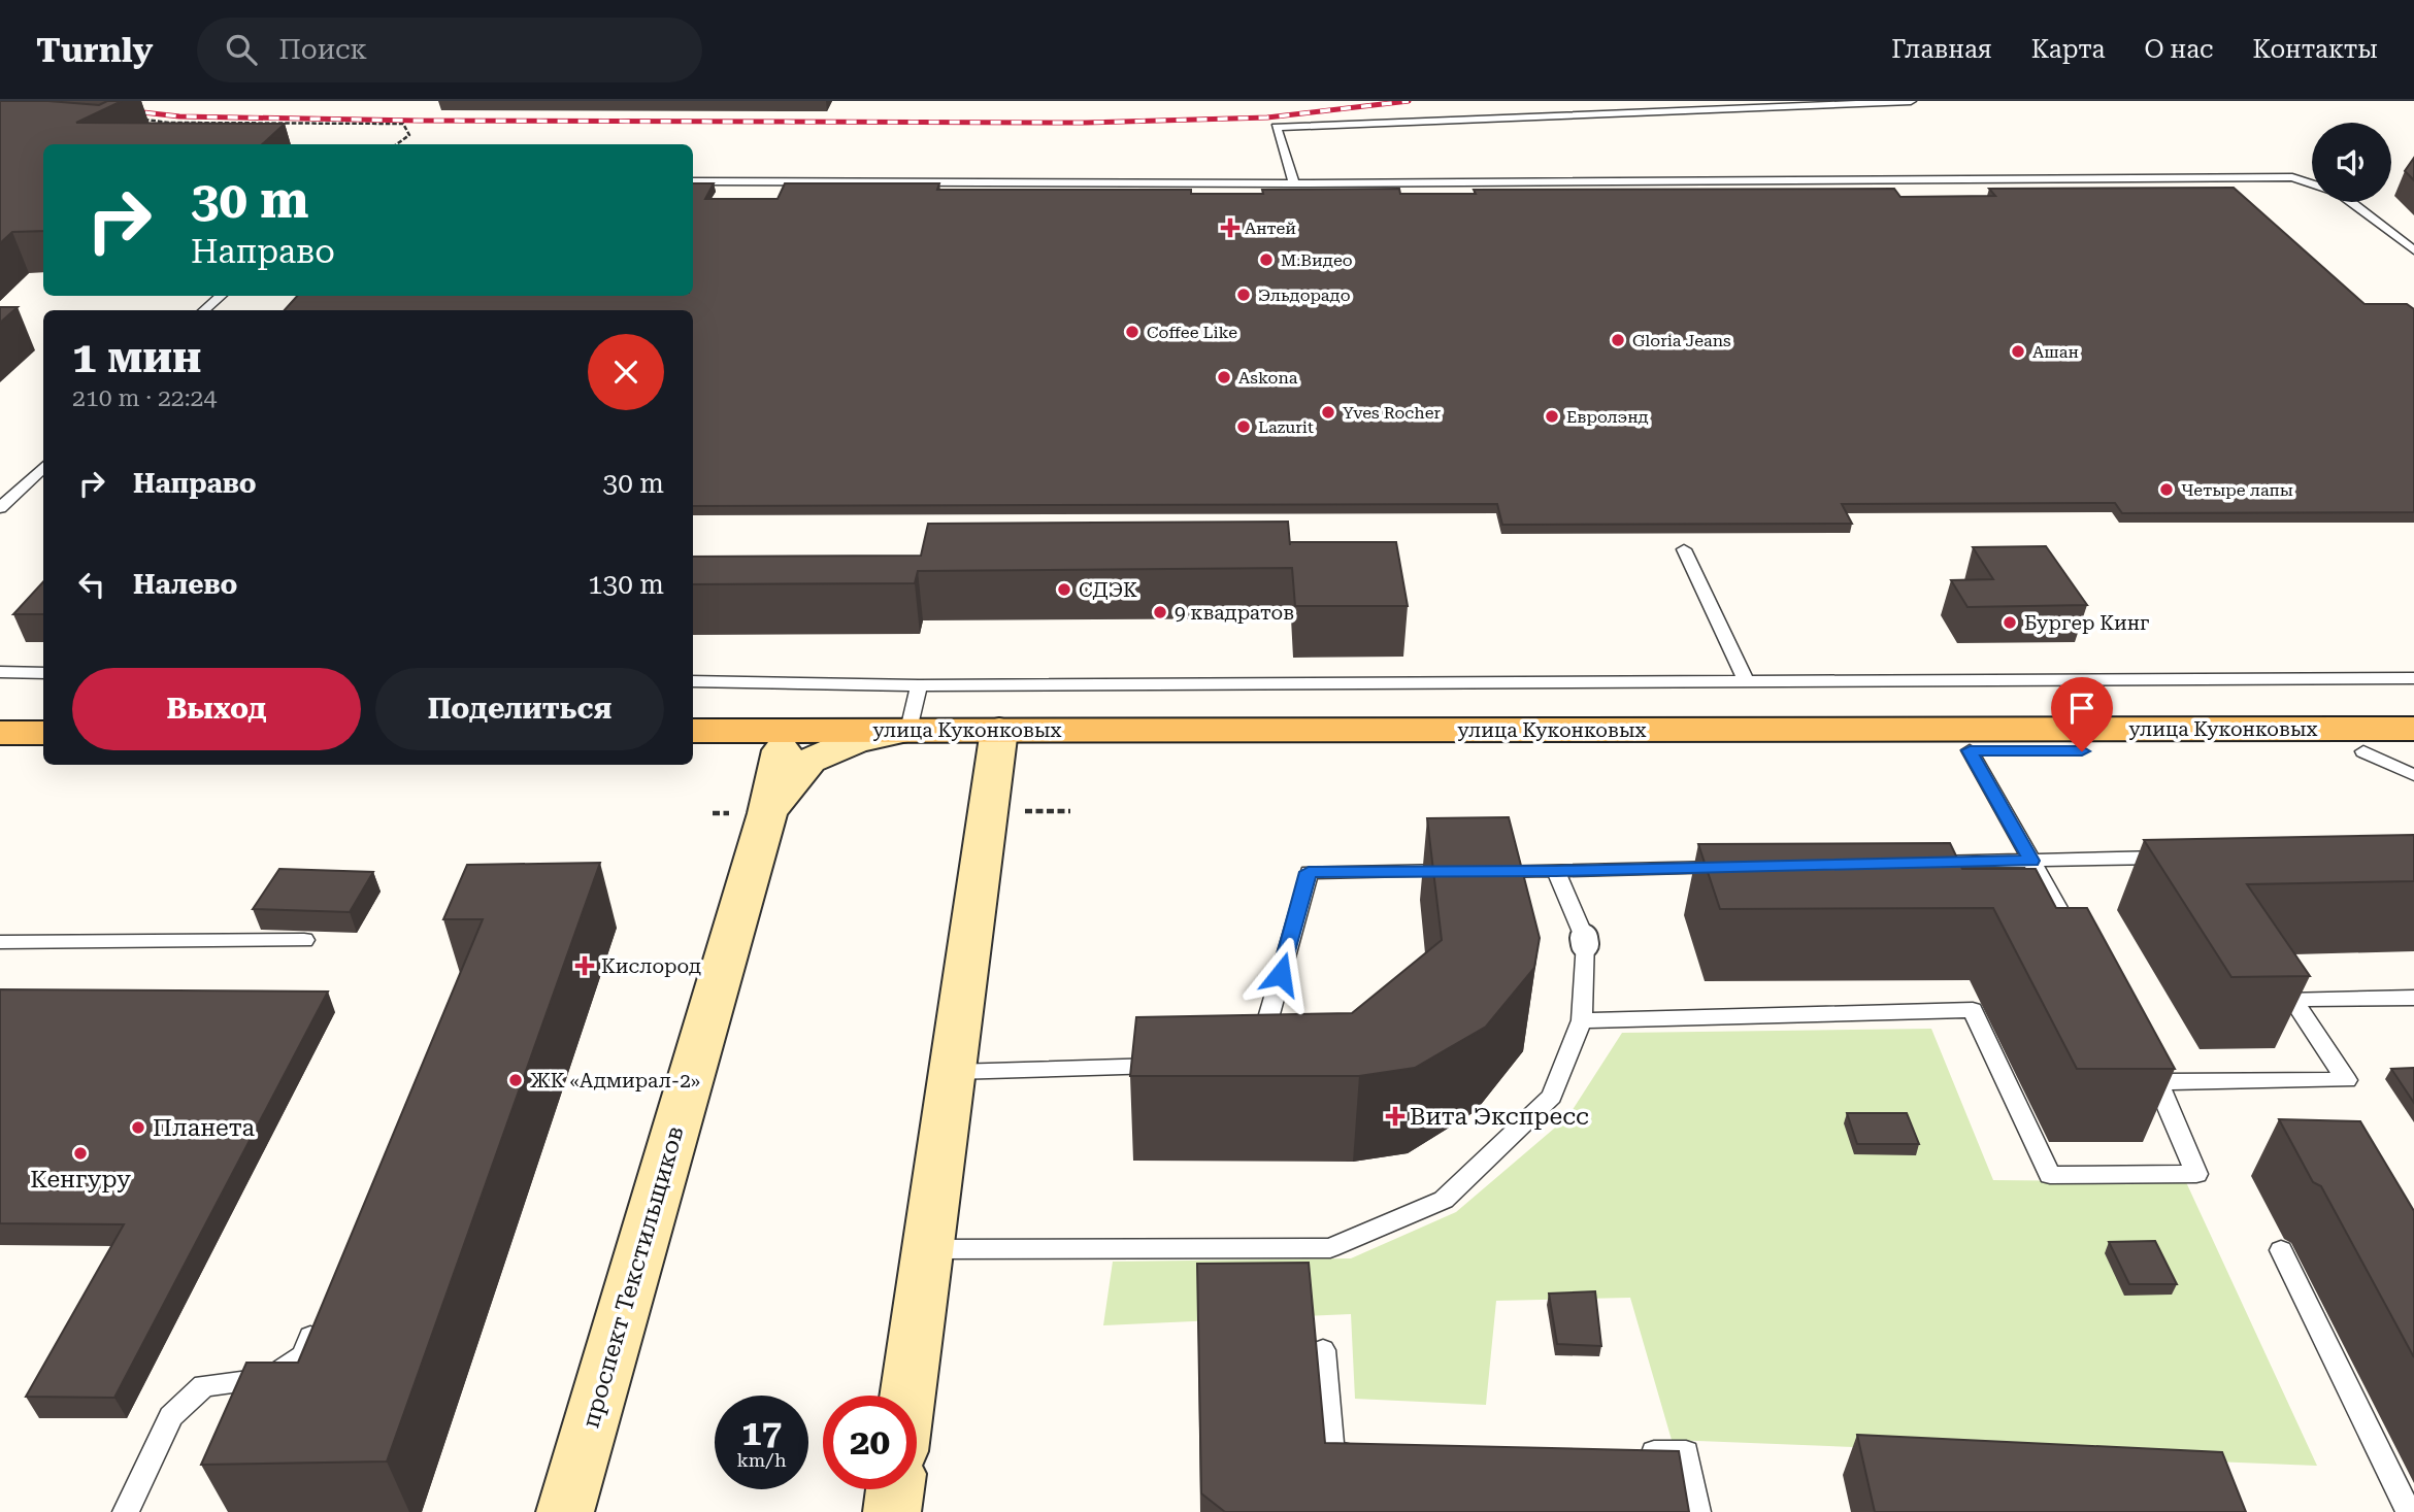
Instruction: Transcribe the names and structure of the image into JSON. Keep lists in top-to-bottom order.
{
  "streets": {
    "main road": ["улица Куконковых", "проспект Текстильщиков"]
  },
  "places": {
    "health": ["Антей", "Кислород", "Вита Экспресс"],
    "other": [
      "М.Видео",
      "Эльдорадо",
      "Coffee Like",
      "Gloria Jeans",
      "Ашан",
      "Askona",
      "Yves Rocher",
      "Евролэнд",
      "Lazurit",
      "Четыре лапы",
      "СДЭК",
      "9 квадратов",
      "Бургер Кинг",
      "ЖК «Адмирал-2»",
      "Планета",
      "Кенгуру"
    ]
  },
  "page": {
    "header": "Turnly",
    "search": "Поиск",
    "nav": [
      "Главная",
      "Карта",
      "О нас",
      "Контакты"
    ],
    "turn": ["30 m", "Направо"],
    "heading": ["1 мин", "210 m · 22:24"],
    "list": [
      {
        "name": "Направо",
        "value": "30 m"
      },
      {
        "name": "Налево",
        "value": "130 m"
      }
    ],
    "buttons": ["Выход", "Поделиться"],
    "speed": "17 km/h",
    "limit": "20"
  }
}
